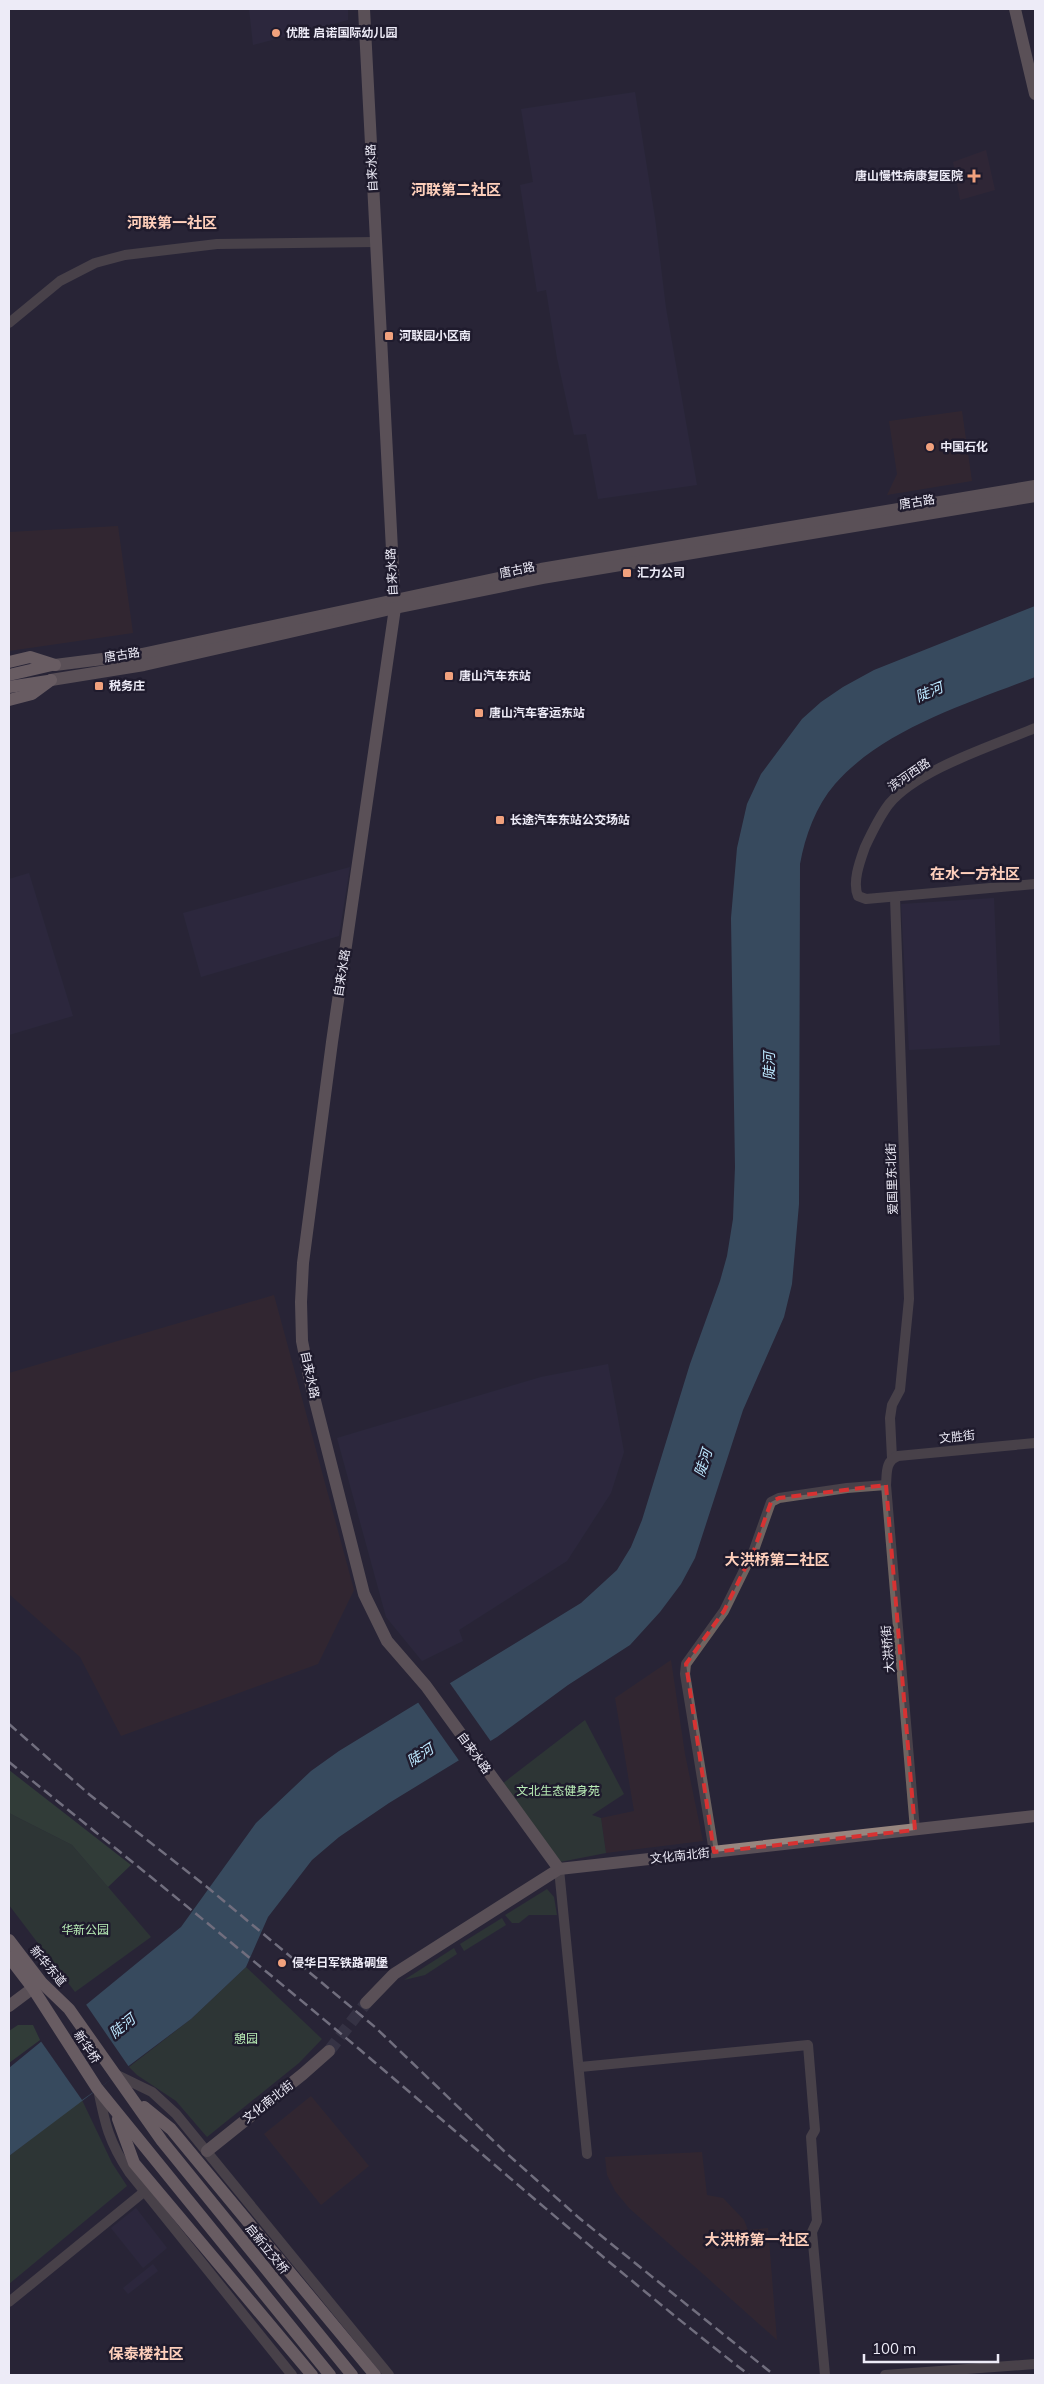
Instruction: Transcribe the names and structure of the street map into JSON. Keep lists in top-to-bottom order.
{
  "streets": {
    "main road": [
      "唐古路",
      "新华东道",
      "新华桥",
      "启新立交桥"
    ],
    "street": [
      "自来水路",
      "滨河西路",
      "爱国里东北街",
      "文胜街",
      "大洪桥街",
      "文化南北街"
    ]
  },
  "crossings": [
    ["自来水路", "唐古路"],
    ["自来水路", "文化南北街"],
    ["滨河西路", "爱国里东北街"],
    ["爱国里东北街", "文胜街"],
    ["爱国里东北街", "大洪桥街"],
    ["文胜街", "大洪桥街"],
    ["大洪桥街", "文化南北街"],
    ["新华东道", "新华桥"]
  ],
  "districts": [
    "河联第二社区",
    "河联第一社区",
    "在水一方社区",
    "大洪桥第二社区",
    "大洪桥第一社区",
    "保泰楼社区"
  ],
  "water": ["陡河"],
  "parks": ["文北生态健身苑", "华新公园", "憩园"],
  "places": {
    "other": ["优胜 启诺国际幼儿园", "中国石化", "侵华日军铁路碉堡"],
    "health": ["唐山慢性病康复医院"],
    "transit": [
      "河联园小区南",
      "汇力公司",
      "唐山汽车东站",
      "税务庄",
      "唐山汽车客运东站",
      "长途汽车东站公交场站"
    ]
  },
  "scale_bar": "100 m"
}
